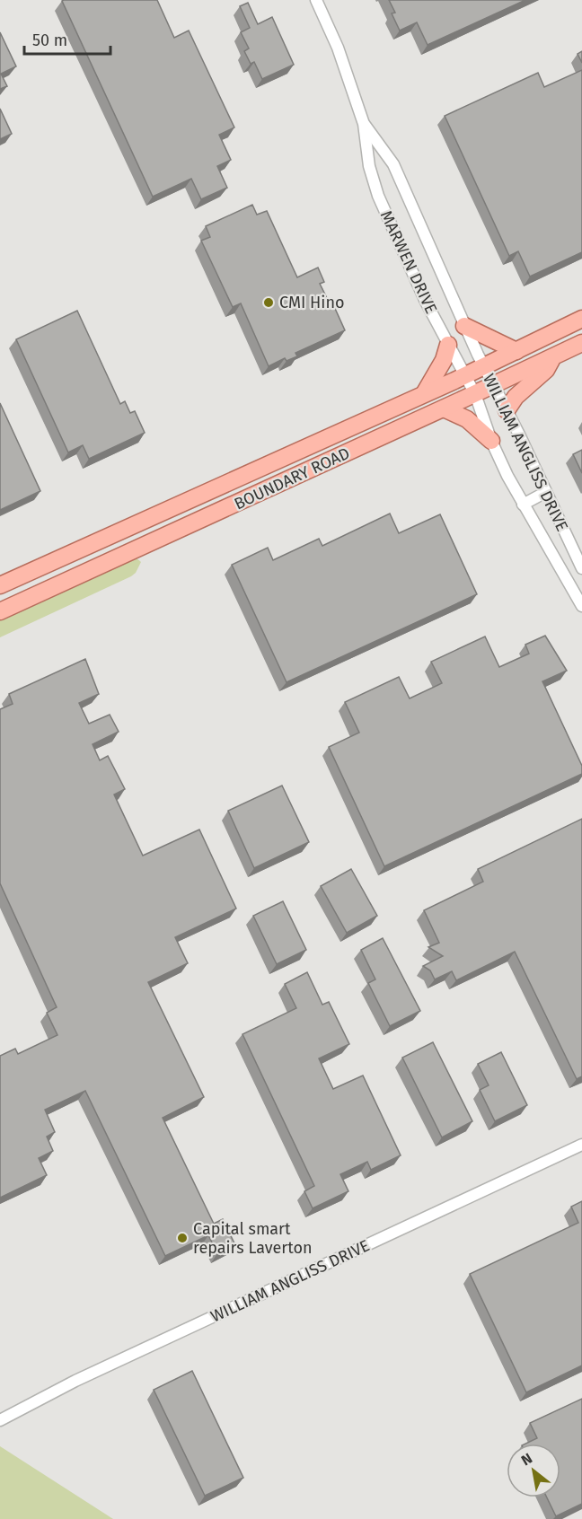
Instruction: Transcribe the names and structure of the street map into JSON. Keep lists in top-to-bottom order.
{
  "streets": {
    "main road": ["BOUNDARY ROAD"],
    "street": ["MARWEN DRIVE", "WILLIAM ANGLISS DRIVE"]
  },
  "crossings": [
    ["MARWEN DRIVE", "WILLIAM ANGLISS DRIVE"],
    ["MARWEN DRIVE", "BOUNDARY ROAD"],
    ["WILLIAM ANGLISS DRIVE", "BOUNDARY ROAD"]
  ],
  "places": ["CMI Hino", "Capital smart repairs Laverton"],
  "scale_bar": "50 m",
  "north": "top left"
}
